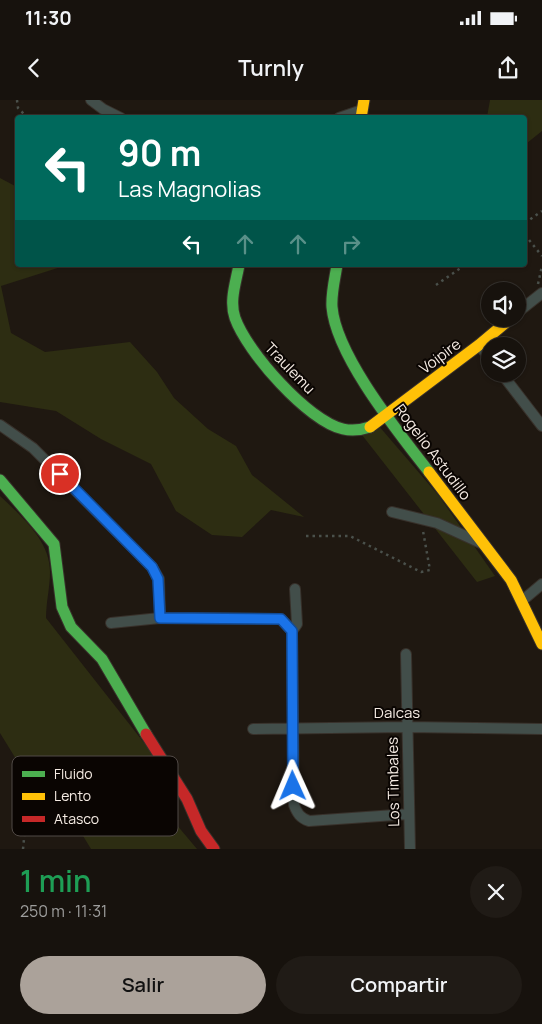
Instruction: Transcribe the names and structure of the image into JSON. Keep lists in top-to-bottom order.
{
  "streets": {
    "street": [
      "Voipire",
      "Traulemu",
      "Rogelio Astudillo",
      "Dalcas",
      "Los Timbales"
    ]
  },
  "crossings": [
    ["Voipire", "Traulemu"],
    ["Voipire", "Rogelio Astudillo"],
    ["Traulemu", "Rogelio Astudillo"],
    ["Dalcas", "Los Timbales"]
  ],
  "legend": ["Fluido", "Lento", "Atasco"],
  "page": {
    "status": "11:30",
    "header": "Turnly",
    "turn": ["90 m", "Las Magnolias"],
    "heading": ["1 min", "250 m · 11:31"],
    "buttons": ["Salir", "Compartir"]
  }
}
